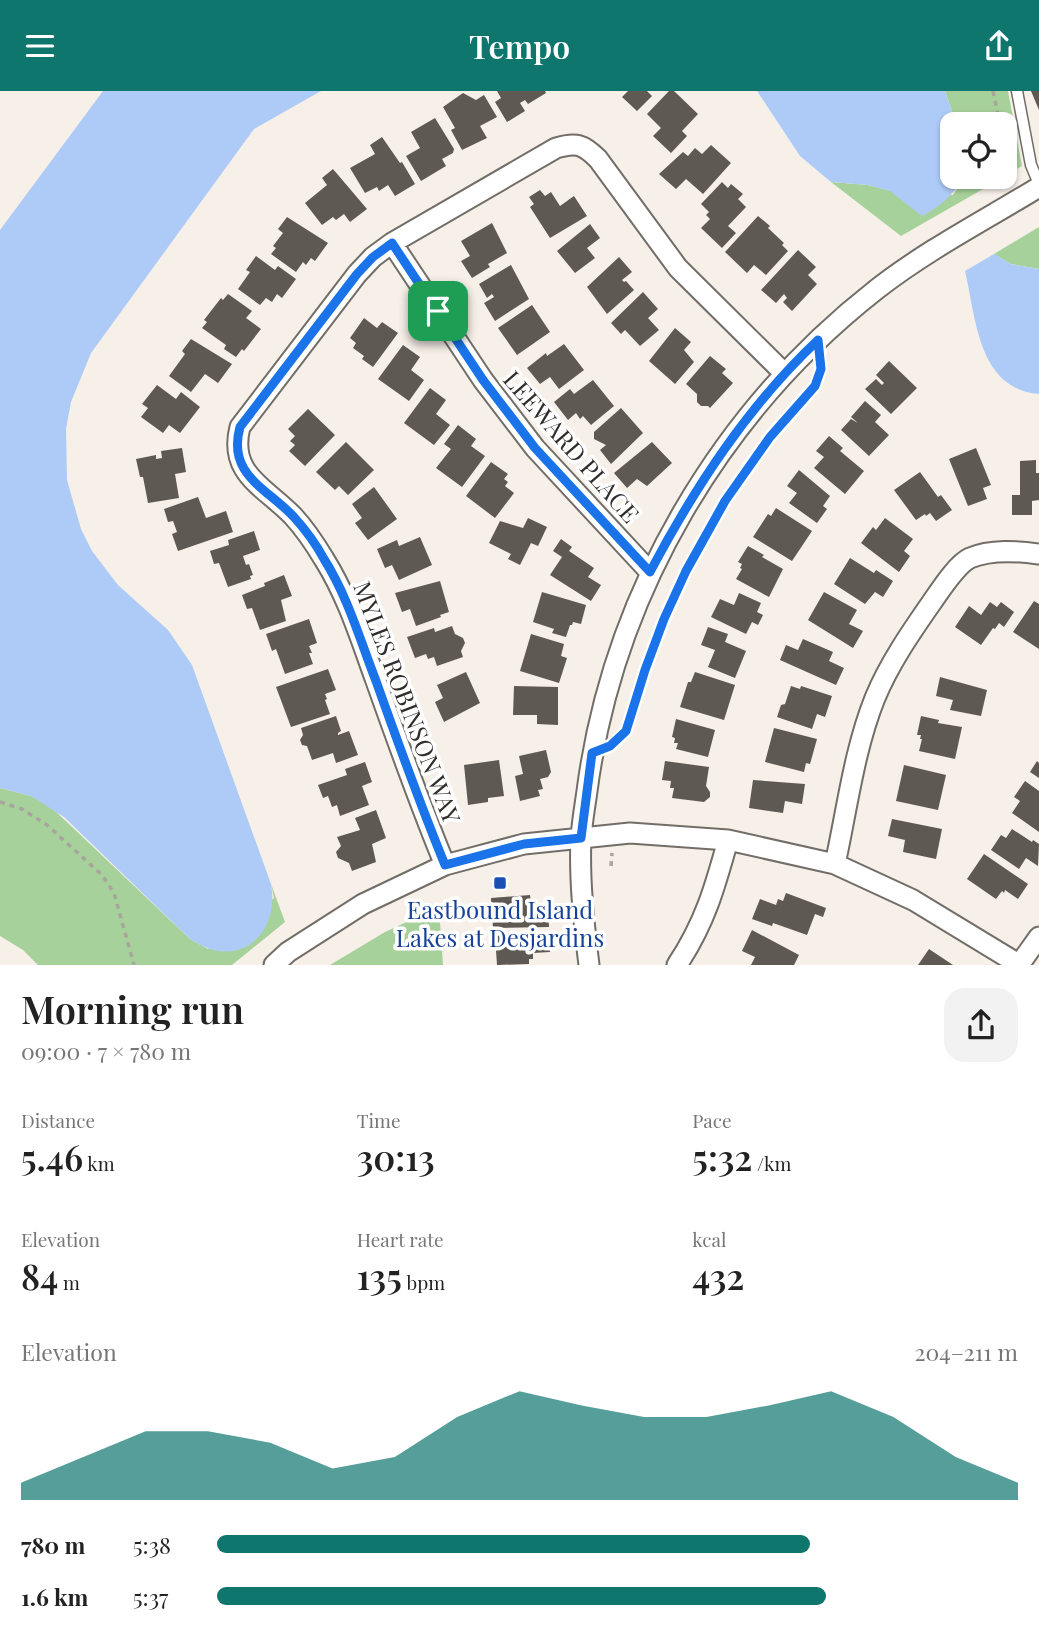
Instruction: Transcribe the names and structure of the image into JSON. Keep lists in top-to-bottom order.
{
  "streets": {
    "street": ["LEEWARD PLACE", "MYLES ROBINSON WAY"]
  },
  "crossings": [
    ["LEEWARD PLACE", "MYLES ROBINSON WAY"]
  ],
  "places": {
    "transit": ["Eastbound Island Lakes at Desjardins"]
  },
  "page": {
    "header": "Tempo",
    "heading": ["Morning run", "09:00 · 7 × 780 m"],
    "stats": [
      ["Distance", "5.46 km"],
      ["Time", "30:13"],
      ["Pace", "5:32 /km"],
      ["Elevation", "84 m"],
      ["Heart rate", "135 bpm"],
      ["kcal", "432"]
    ],
    "chart": ["Elevation", "204–211 m"],
    "list": [
      {
        "name": "780 m",
        "note": "5:38"
      },
      {
        "name": "1.6 km",
        "note": "5:37"
      }
    ]
  }
}
